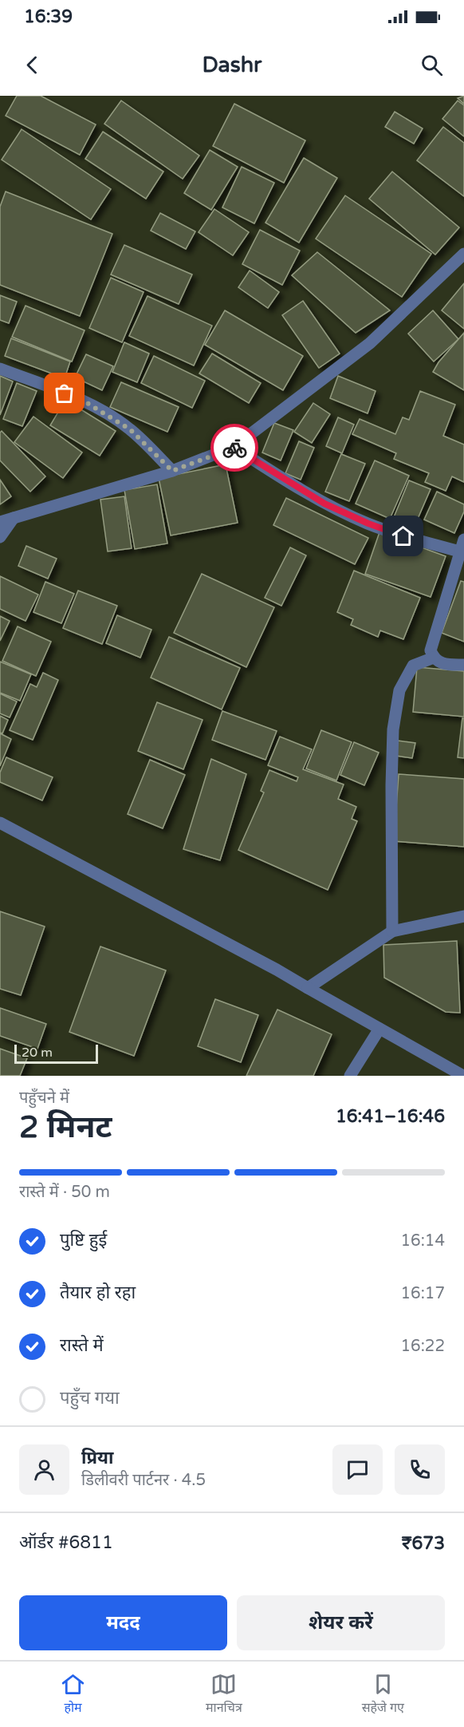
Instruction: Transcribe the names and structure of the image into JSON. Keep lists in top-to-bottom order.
{
  "scale_bar": "20 m",
  "page": {
    "status": "16:39",
    "header": "Dashr",
    "scale": "20 m",
    "heading": ["2 मिनट", "पहुँचने में", "16:41–16:46"],
    "panel": [
      "प्रिया",
      "डिलीवरी पार्टनर · 4.5",
      "ऑर्डर #6811",
      "₹673"
    ],
    "bar": "रास्ते में · 50 m",
    "list": [
      ["पुष्टि हुई", "16:14"],
      ["तैयार हो रहा", "16:17"],
      ["रास्ते में", "16:22"],
      "पहुँच गया"
    ],
    "buttons": ["मदद", "शेयर करें"],
    "tabs": ["होम", "मानचित्र", "सहेजे गए"]
  }
}
